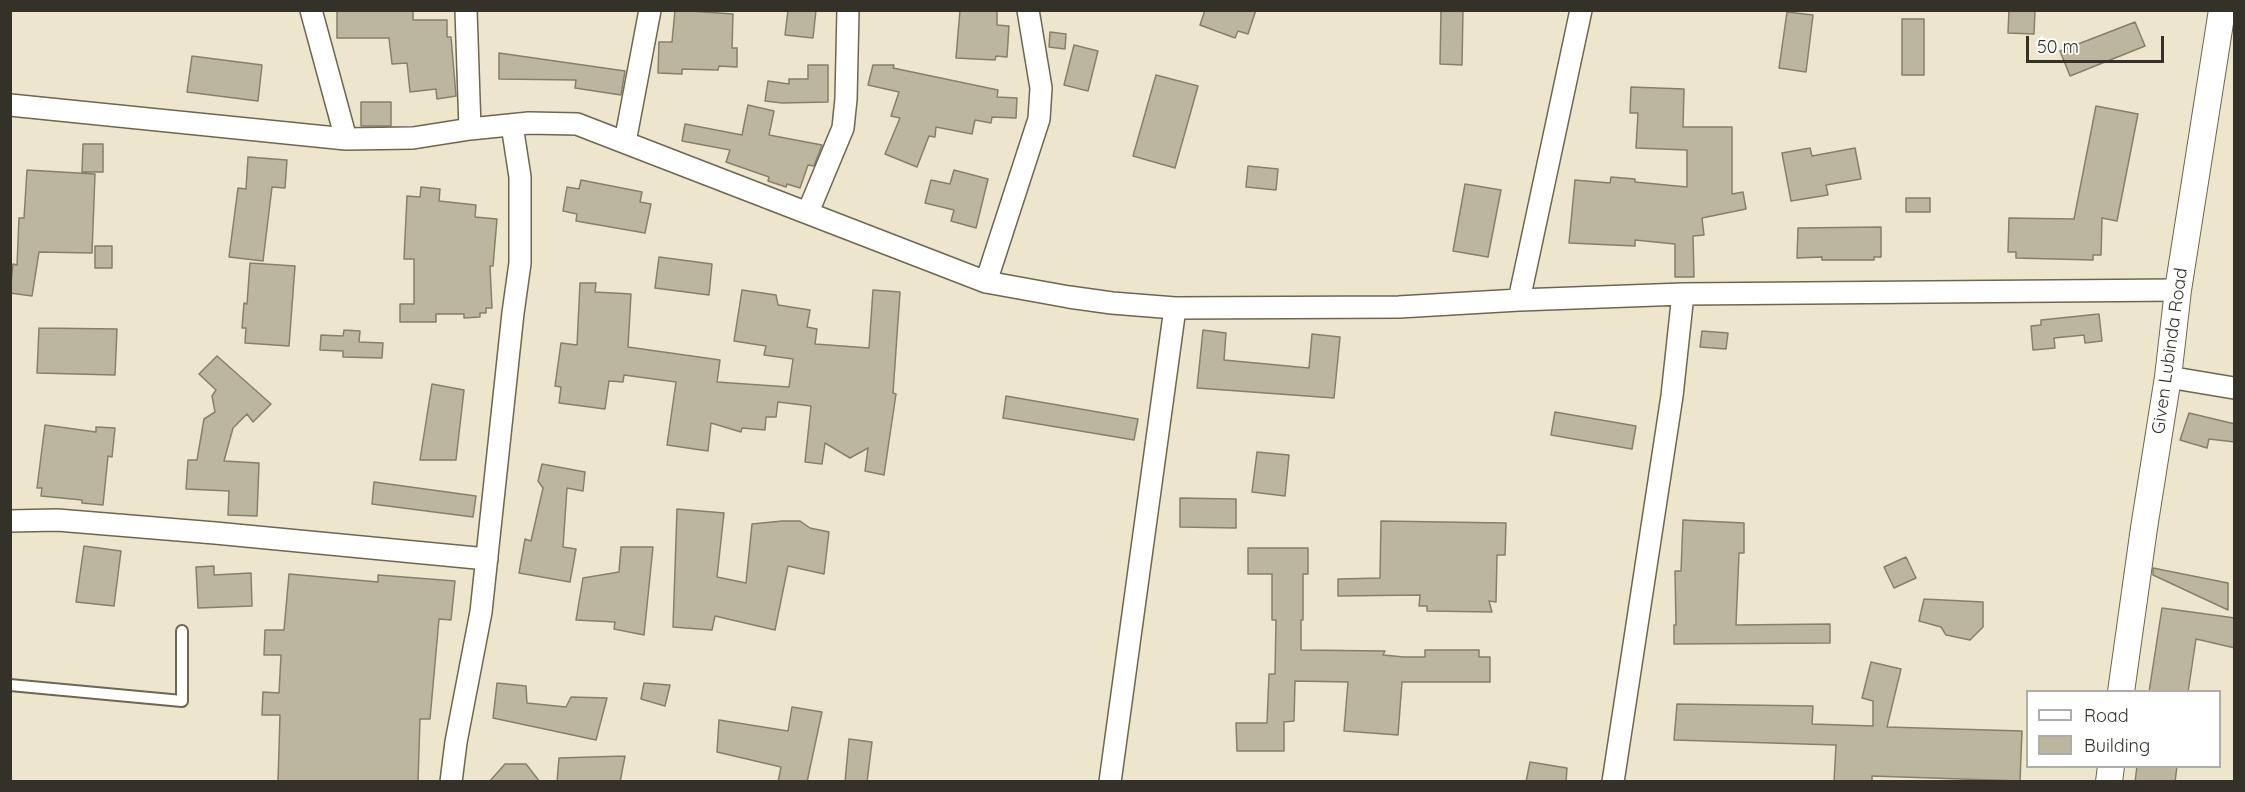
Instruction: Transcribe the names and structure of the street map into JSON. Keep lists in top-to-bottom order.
{
  "streets": {
    "street": ["Given Lubinda Road"]
  },
  "legend": ["Road", "Building"],
  "scale_bar": "50 m"
}
